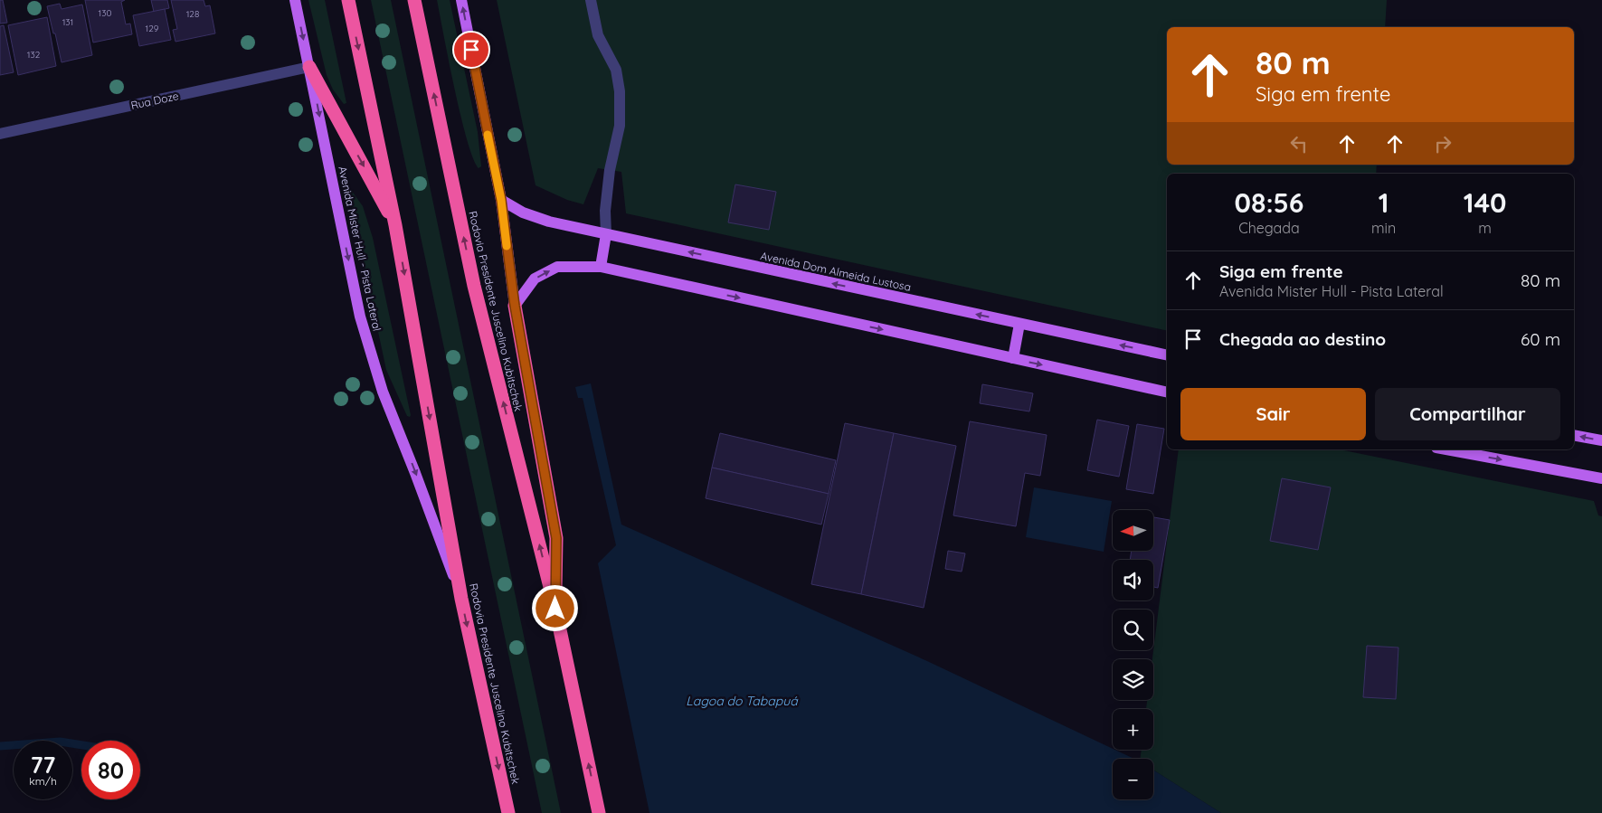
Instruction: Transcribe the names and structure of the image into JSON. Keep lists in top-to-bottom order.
{
  "streets": {
    "highway": ["Rodovia Presidente Juscelino Kubitschek"],
    "main road": ["Avenida Mister Hull - Pista Lateral", "Avenida Dom Almeida Lustosa"],
    "street": ["Rua Doze"]
  },
  "crossings": [
    ["Rua Doze", "Avenida Mister Hull - Pista Lateral"],
    ["Avenida Mister Hull - Pista Lateral", "Rodovia Presidente Juscelino Kubitschek"]
  ],
  "one_way": ["Avenida Mister Hull - Pista Lateral"],
  "water": ["Lagoa do Tabapuá"],
  "house_numbers": [
    "130",
    "128",
    "131",
    "129",
    "132"
  ],
  "north": "left",
  "page": {
    "turn": ["80 m", "Siga em frente"],
    "eta": [
      "08:56",
      "Chegada",
      "1",
      "min",
      "140",
      "m"
    ],
    "list": [
      {
        "name": "Siga em frente",
        "note": "Avenida Mister Hull - Pista Lateral",
        "value": "80 m"
      },
      {
        "name": "Chegada ao destino",
        "value": "60 m"
      }
    ],
    "buttons": ["Sair", "Compartilhar"],
    "map_buttons": ["+", "−"],
    "speed": "77 km/h",
    "limit": "80"
  }
}
